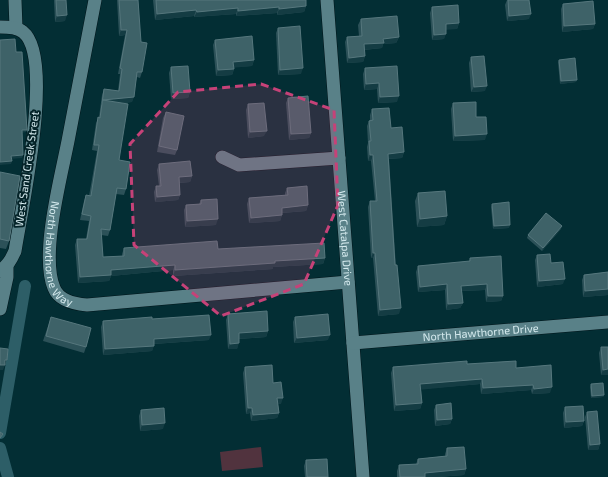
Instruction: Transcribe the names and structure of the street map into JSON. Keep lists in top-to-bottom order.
{
  "streets": {
    "street": [
      "West Sand Creek Street",
      "West Catalpa Drive",
      "North Hawthorne Way",
      "North Hawthorne Drive"
    ]
  },
  "crossings": [
    ["West Catalpa Drive", "North Hawthorne Way"],
    ["West Catalpa Drive", "North Hawthorne Drive"]
  ]
}
